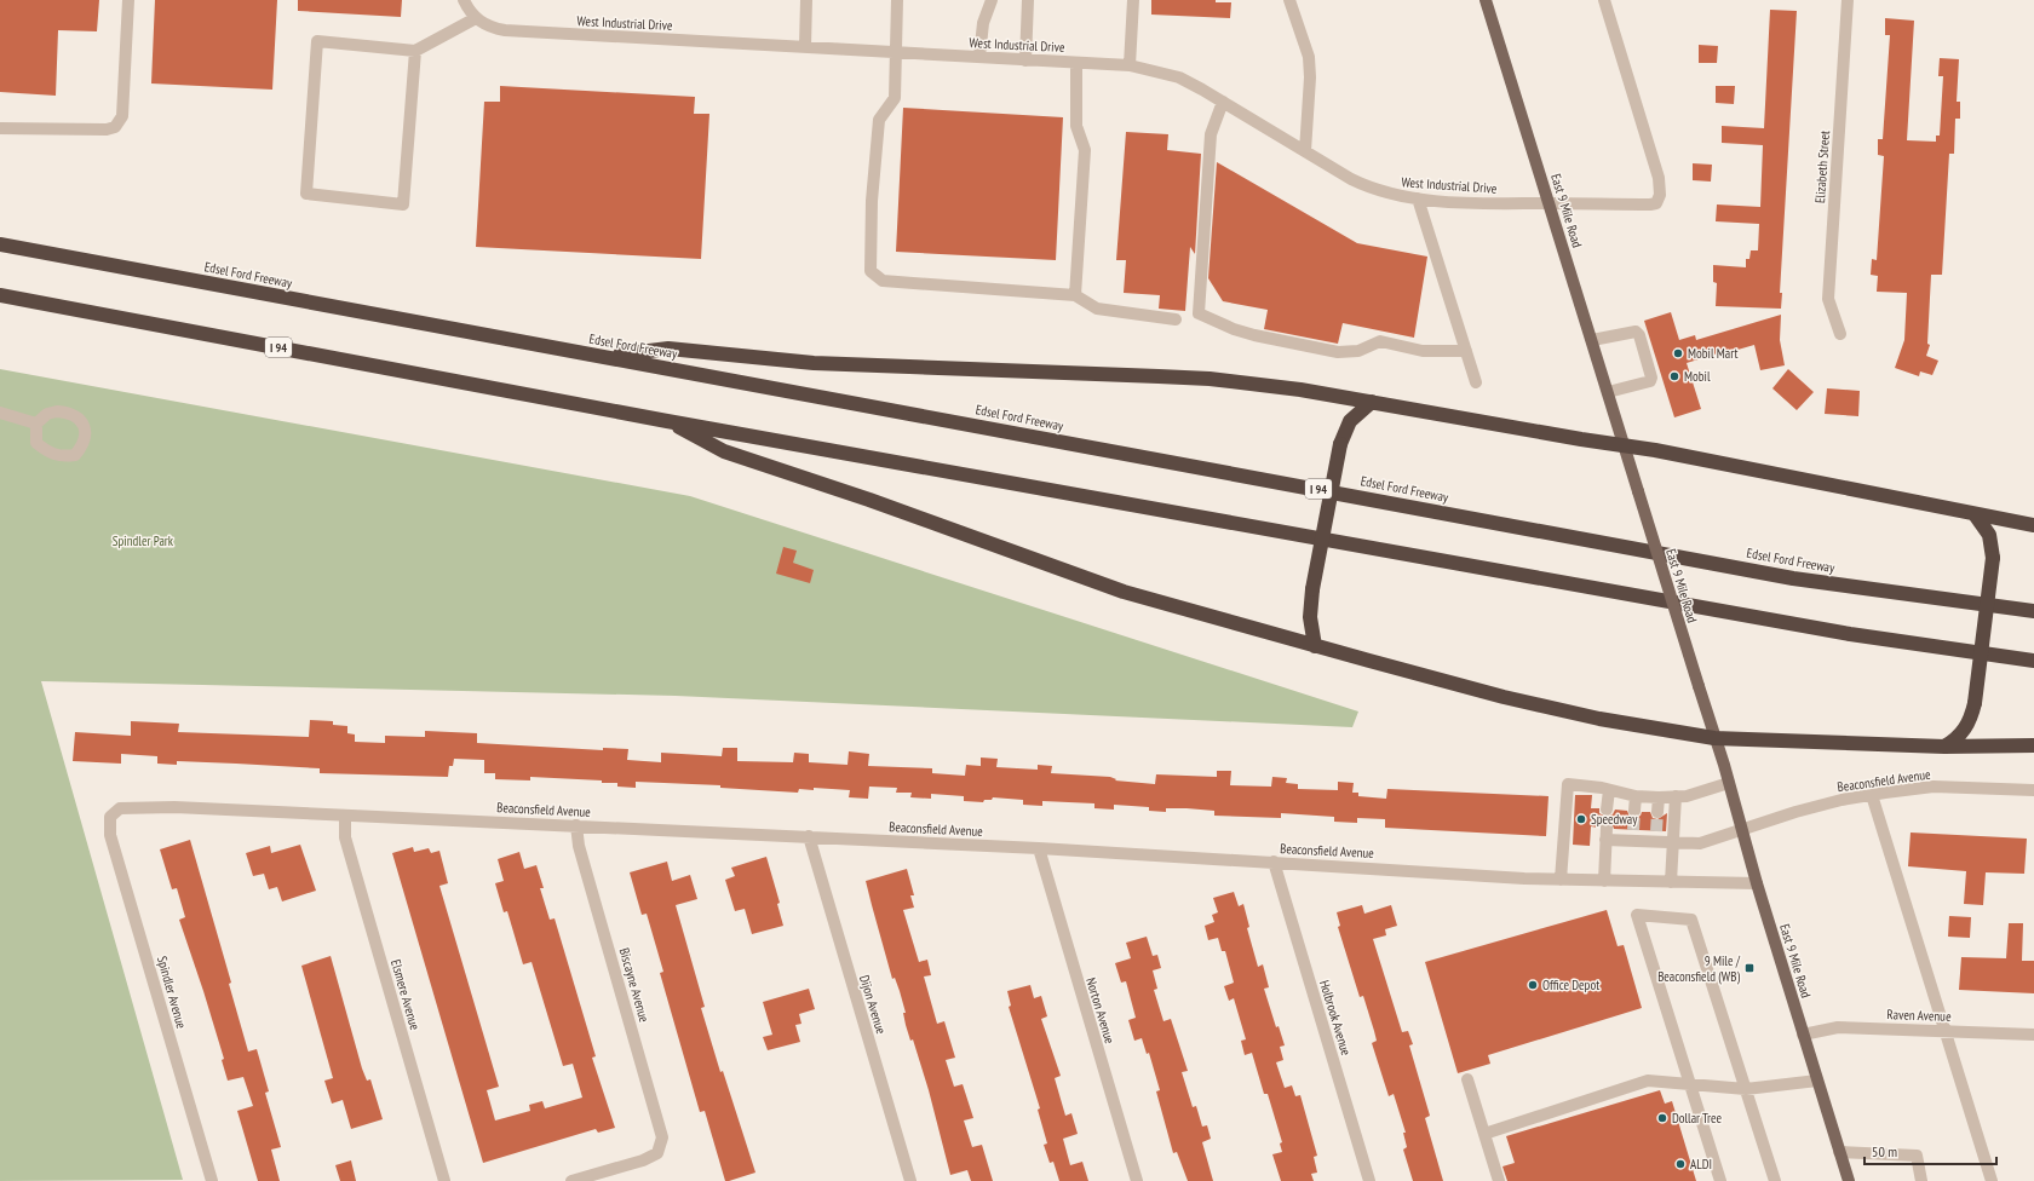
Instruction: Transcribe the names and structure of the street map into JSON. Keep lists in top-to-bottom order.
{
  "streets": {
    "highway": ["Edsel Ford Freeway", "I 94"],
    "main road": ["East 9 Mile Road"],
    "street": [
      "West Industrial Drive",
      "Elizabeth Street",
      "Beaconsfield Avenue",
      "Biscayne Avenue",
      "Spindler Avenue",
      "Elsmere Avenue",
      "Dijon Avenue",
      "Norton Avenue",
      "Raven Avenue",
      "Holbrook Avenue"
    ]
  },
  "crossings": [
    ["West Industrial Drive", "East 9 Mile Road"],
    ["East 9 Mile Road", "Beaconsfield Avenue"],
    ["East 9 Mile Road", "Raven Avenue"],
    ["Beaconsfield Avenue", "Biscayne Avenue"],
    ["Beaconsfield Avenue", "Spindler Avenue"],
    ["Beaconsfield Avenue", "Elsmere Avenue"],
    ["Beaconsfield Avenue", "Dijon Avenue"],
    ["Beaconsfield Avenue", "Norton Avenue"],
    ["Beaconsfield Avenue", "Holbrook Avenue"]
  ],
  "parks": ["Spindler Park"],
  "places": {
    "other": [
      "Mobil Mart",
      "Mobil",
      "Speedway",
      "Office Depot",
      "Dollar Tree",
      "ALDI"
    ],
    "transit": ["9 Mile / Beaconsfield (WB)"]
  },
  "scale_bar": "50 m"
}
